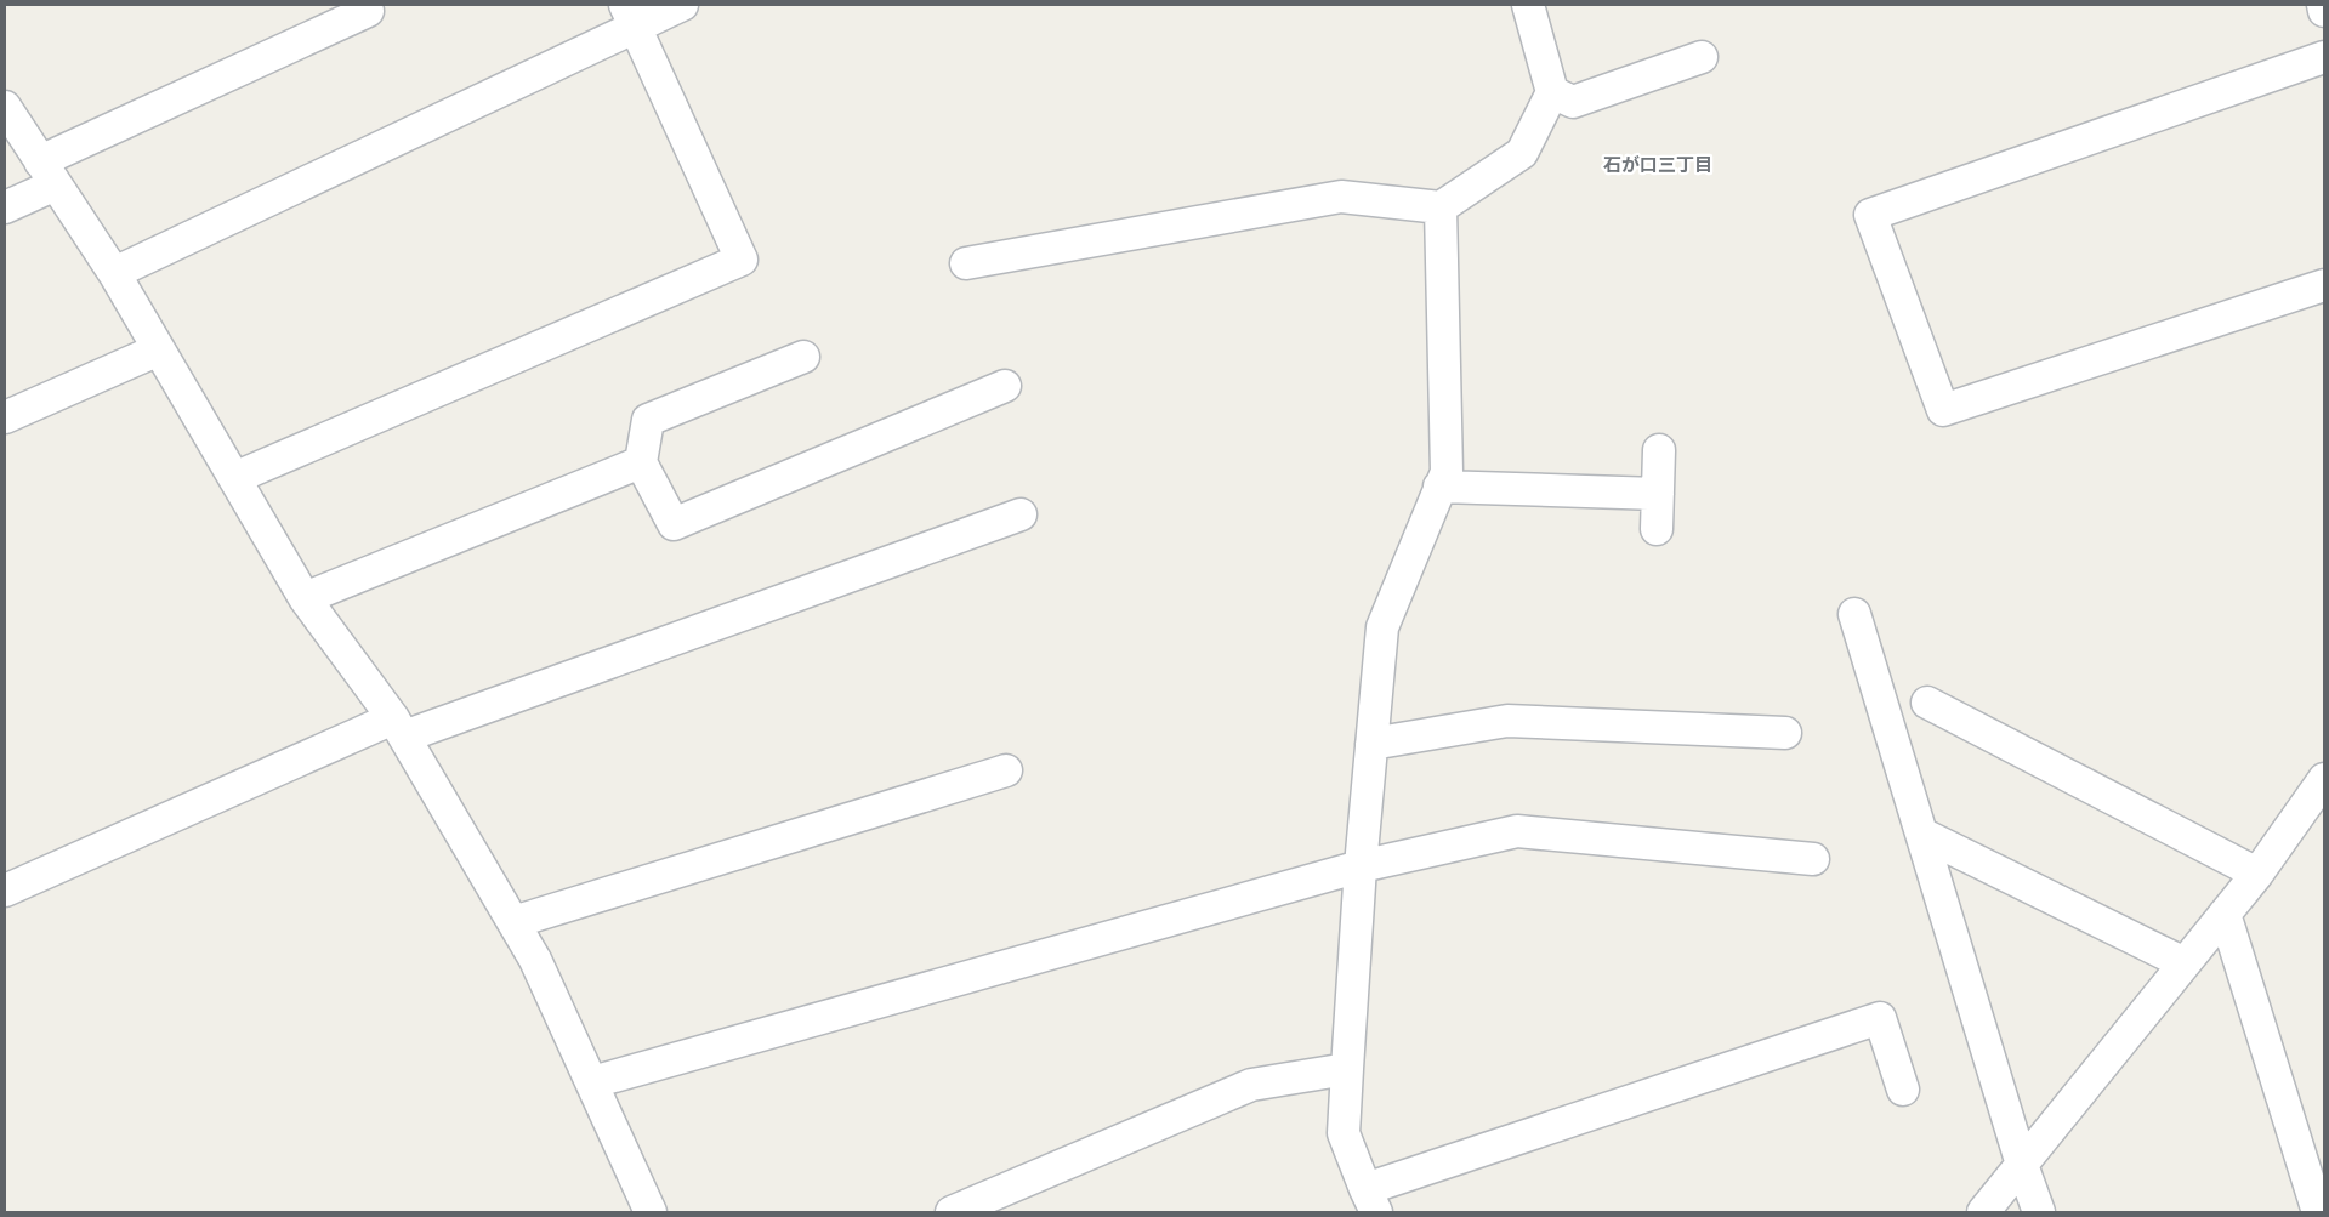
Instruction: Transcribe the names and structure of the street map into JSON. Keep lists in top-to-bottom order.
{
  "districts": ["石が口三丁目"]
}
